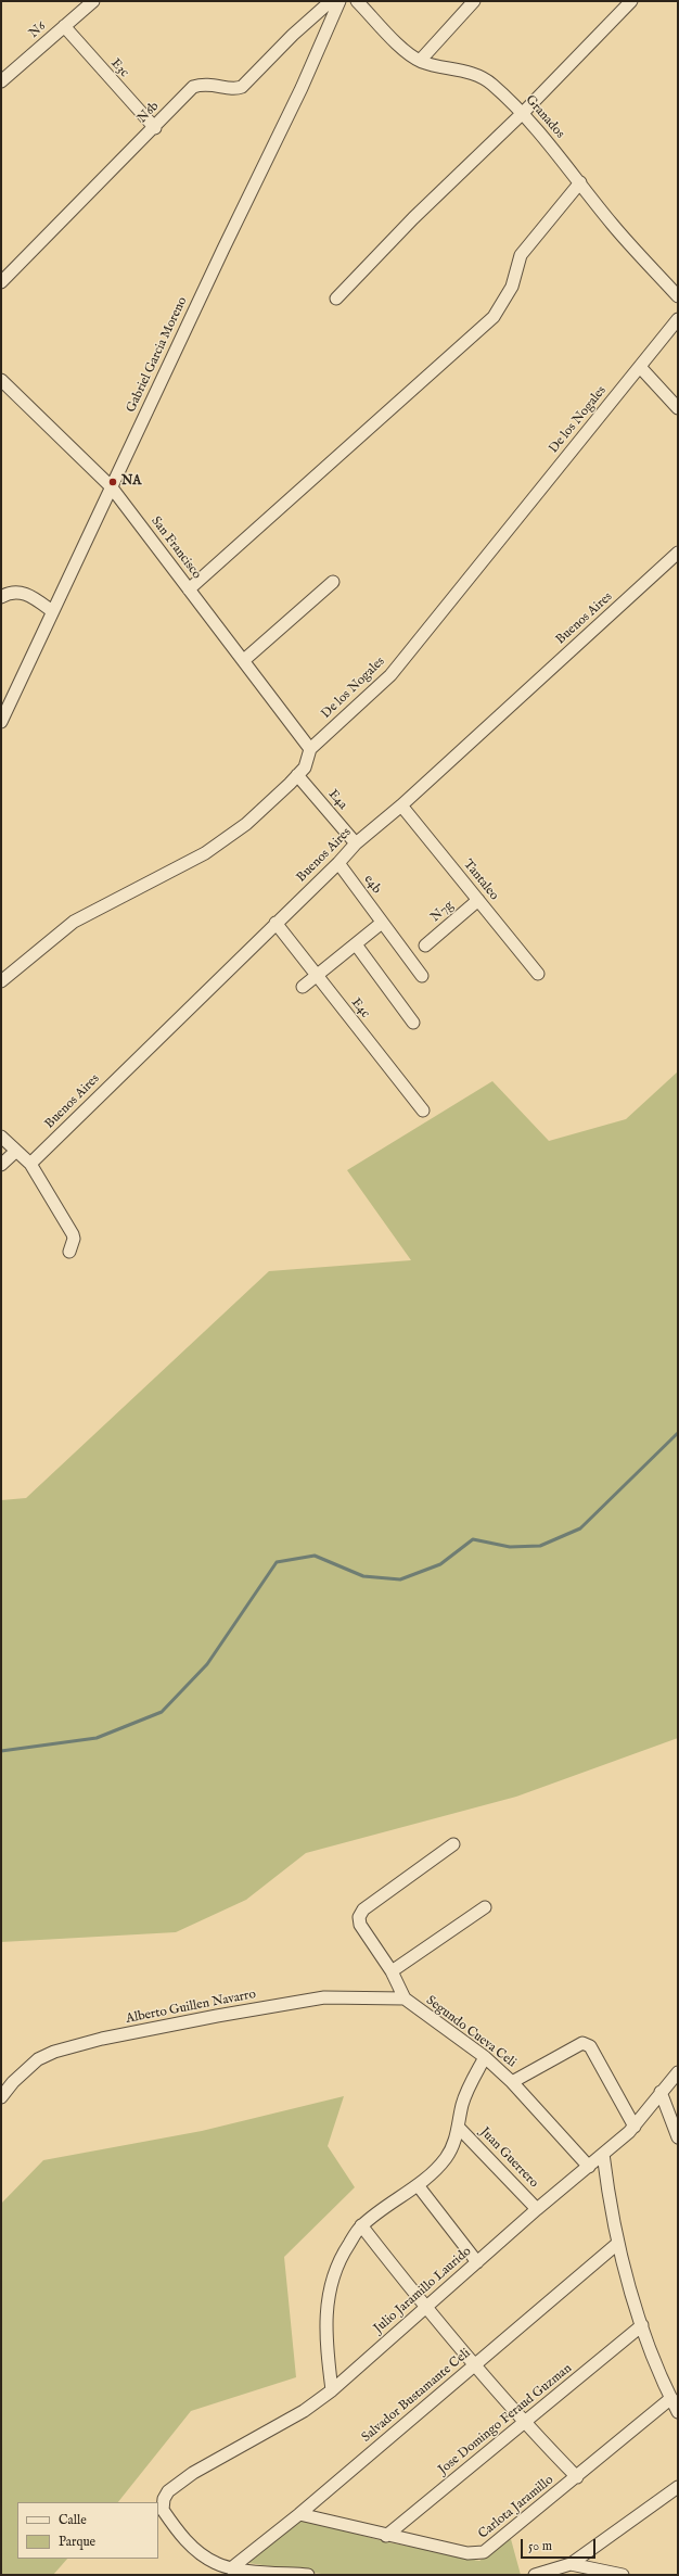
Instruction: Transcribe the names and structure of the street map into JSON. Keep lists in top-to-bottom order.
{
  "streets": {
    "street": [
      "N6",
      "E3c",
      "N6b",
      "Granados",
      "Gabriel Garcia Moreno",
      "De los Nogales",
      "San Francisco",
      "Buenos Aires",
      "E4a",
      "Tantaleo",
      "e4b",
      "N7g",
      "E4c",
      "Alberto Guillen Navarro",
      "Segundo Cueva Celi",
      "Juan Guerrero",
      "Julio Jaramillo Laurido",
      "Salvador Bustamante Celi",
      "Jose Domingo Feraud Guzman",
      "Carlota Jaramillo"
    ]
  },
  "crossings": [
    ["N6", "E3c"],
    ["E3c", "N6b"],
    ["Gabriel Garcia Moreno", "San Francisco"],
    ["De los Nogales", "San Francisco"],
    ["De los Nogales", "E4a"],
    ["Buenos Aires", "E4a"],
    ["Buenos Aires", "Tantaleo"],
    ["Buenos Aires", "e4b"],
    ["Buenos Aires", "E4c"],
    ["Tantaleo", "N7g"],
    ["Alberto Guillen Navarro", "Segundo Cueva Celi"],
    ["Segundo Cueva Celi", "Julio Jaramillo Laurido"],
    ["Juan Guerrero", "Julio Jaramillo Laurido"],
    ["Julio Jaramillo Laurido", "Salvador Bustamante Celi"],
    ["Salvador Bustamante Celi", "Carlota Jaramillo"],
    ["Jose Domingo Feraud Guzman", "Carlota Jaramillo"]
  ],
  "places": ["NA"],
  "legend": ["Calle", "Parque"],
  "scale_bar": "50 m"
}
